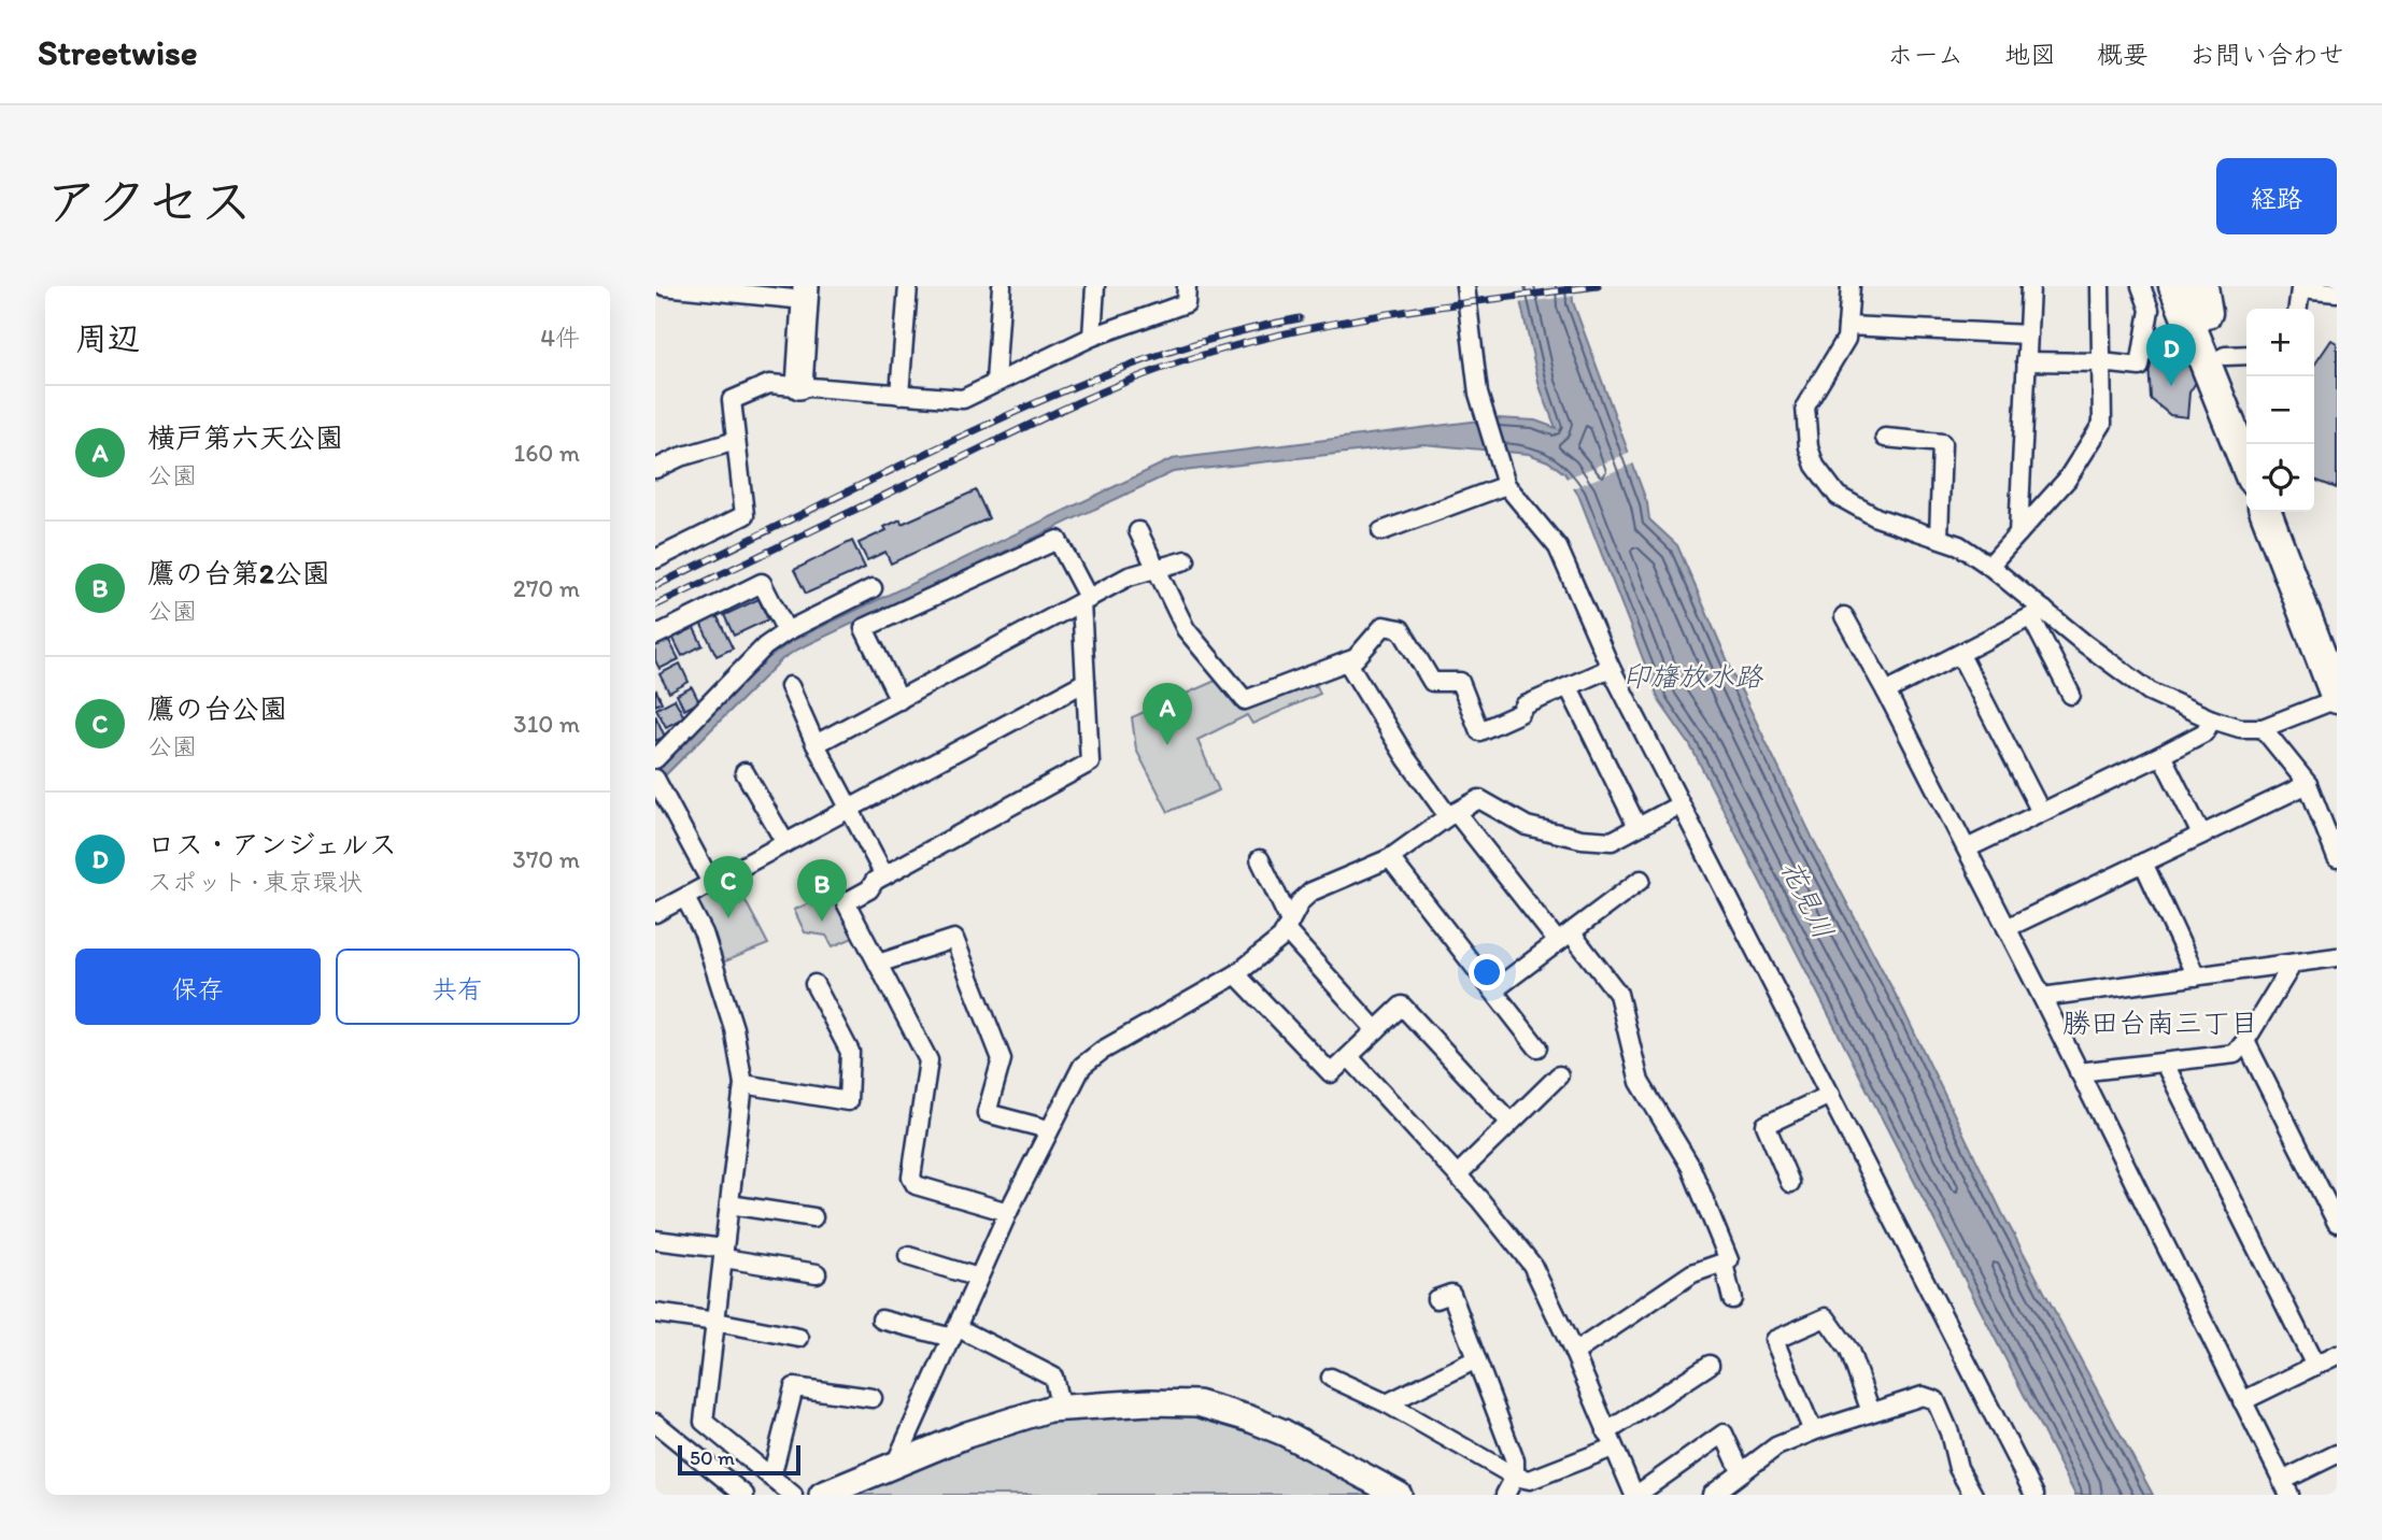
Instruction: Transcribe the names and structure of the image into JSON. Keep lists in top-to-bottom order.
{
  "districts": ["勝田台南三丁目"],
  "water": ["印旛放水路", "花見川"],
  "scale_bar": "50 m",
  "page": {
    "header": "Streetwise",
    "nav": [
      "ホーム",
      "地図",
      "概要",
      "お問い合わせ"
    ],
    "title": "アクセス",
    "buttons": [
      "経路",
      ["保存", "共有"]
    ],
    "heading": ["周辺", "4件"],
    "map_buttons": ["+", "−"],
    "pins": [
      "D",
      "A",
      "C",
      "B"
    ],
    "list": [
      {
        "mark": "A",
        "name": "横戸第六天公園",
        "note": "公園",
        "value": "160 m"
      },
      {
        "mark": "B",
        "name": "鷹の台第2公園",
        "note": "公園",
        "value": "270 m"
      },
      {
        "mark": "C",
        "name": "鷹の台公園",
        "note": "公園",
        "value": "310 m"
      },
      {
        "mark": "D",
        "name": "ロス・アンジェルス",
        "note": "スポット · 東京環状",
        "value": "370 m"
      }
    ],
    "scale": "50 m"
  }
}
